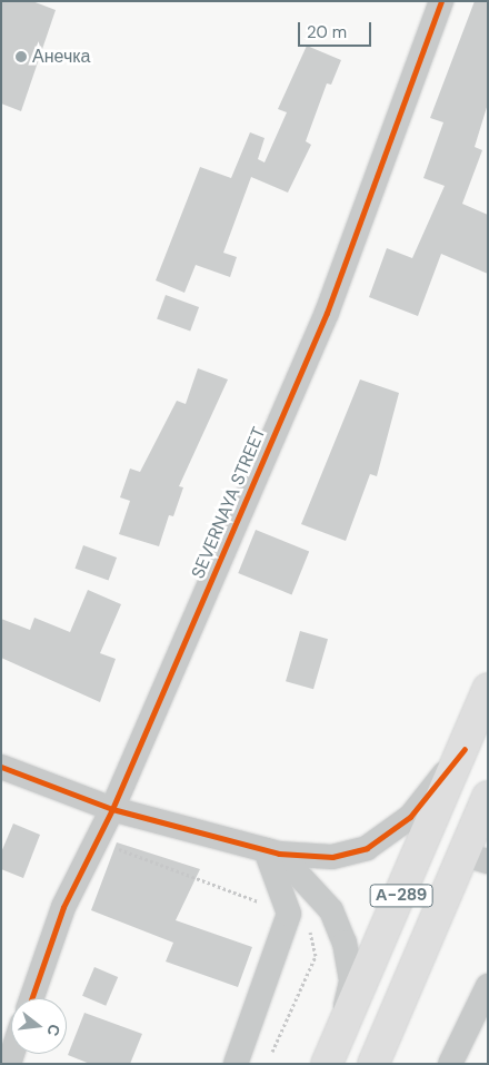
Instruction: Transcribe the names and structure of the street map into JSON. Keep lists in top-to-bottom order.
{
  "streets": {
    "highway": ["А-289"],
    "street": ["SEVERNAYA STREET"]
  },
  "places": ["Анечка"],
  "scale_bar": "20 m",
  "north": "right"
}
